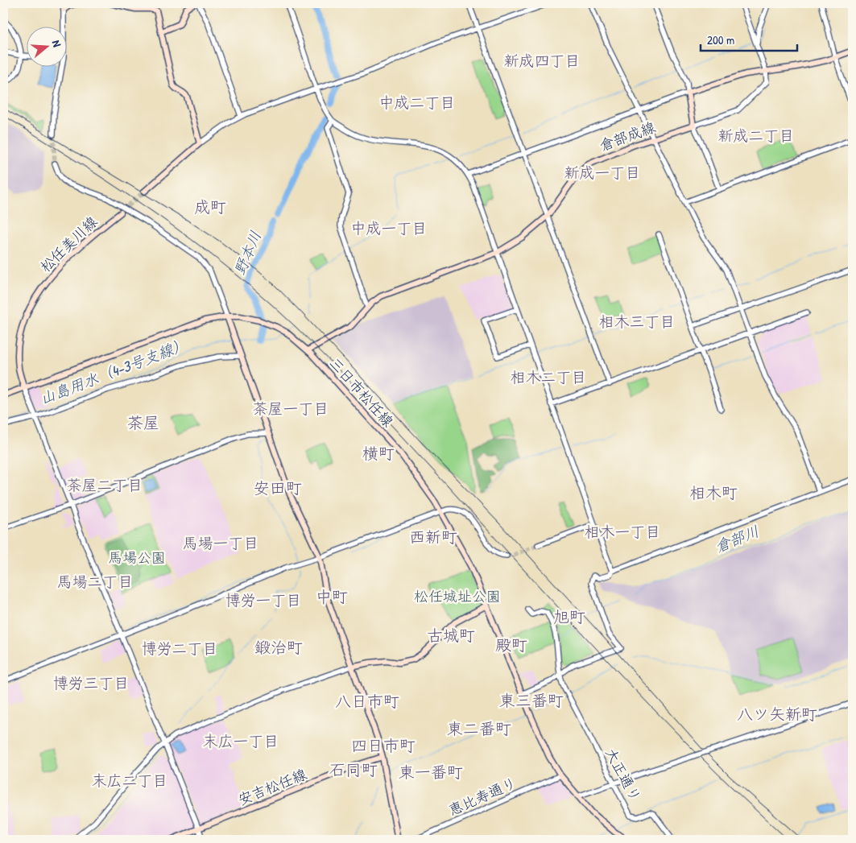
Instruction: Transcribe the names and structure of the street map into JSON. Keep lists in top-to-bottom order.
{
  "streets": {
    "main road": [
      "倉部成線",
      "松任美川線",
      "三日市松任線",
      "安吉松任線"
    ],
    "street": ["大正通り", "恵比寿通り"]
  },
  "crossings": [
    ["倉部成線", "三日市松任線"],
    ["松任美川線", "三日市松任線"],
    ["三日市松任線", "恵比寿通り"]
  ],
  "districts": [
    "新成四丁目",
    "中成二丁目",
    "新成二丁目",
    "新成一丁目",
    "成町",
    "中成一丁目",
    "相木三丁目",
    "相木二丁目",
    "茶屋一丁目",
    "茶屋",
    "横町",
    "茶屋二丁目",
    "安田町",
    "相木町",
    "相木一丁目",
    "西新町",
    "馬場一丁目",
    "馬場二丁目",
    "中町",
    "博労一丁目",
    "旭町",
    "古城町",
    "殿町",
    "鍛治町",
    "博労二丁目",
    "博労三丁目",
    "東三番町",
    "八日市町",
    "八ツ矢新町",
    "東二番町",
    "末広一丁目",
    "四日市町",
    "石同町",
    "東一番町",
    "末広二丁目"
  ],
  "water": ["野本川", "山島用水（4-3号支線）", "倉部川"],
  "parks": ["馬場公園", "松任城址公園"],
  "scale_bar": "200 m",
  "north": "right"
}
